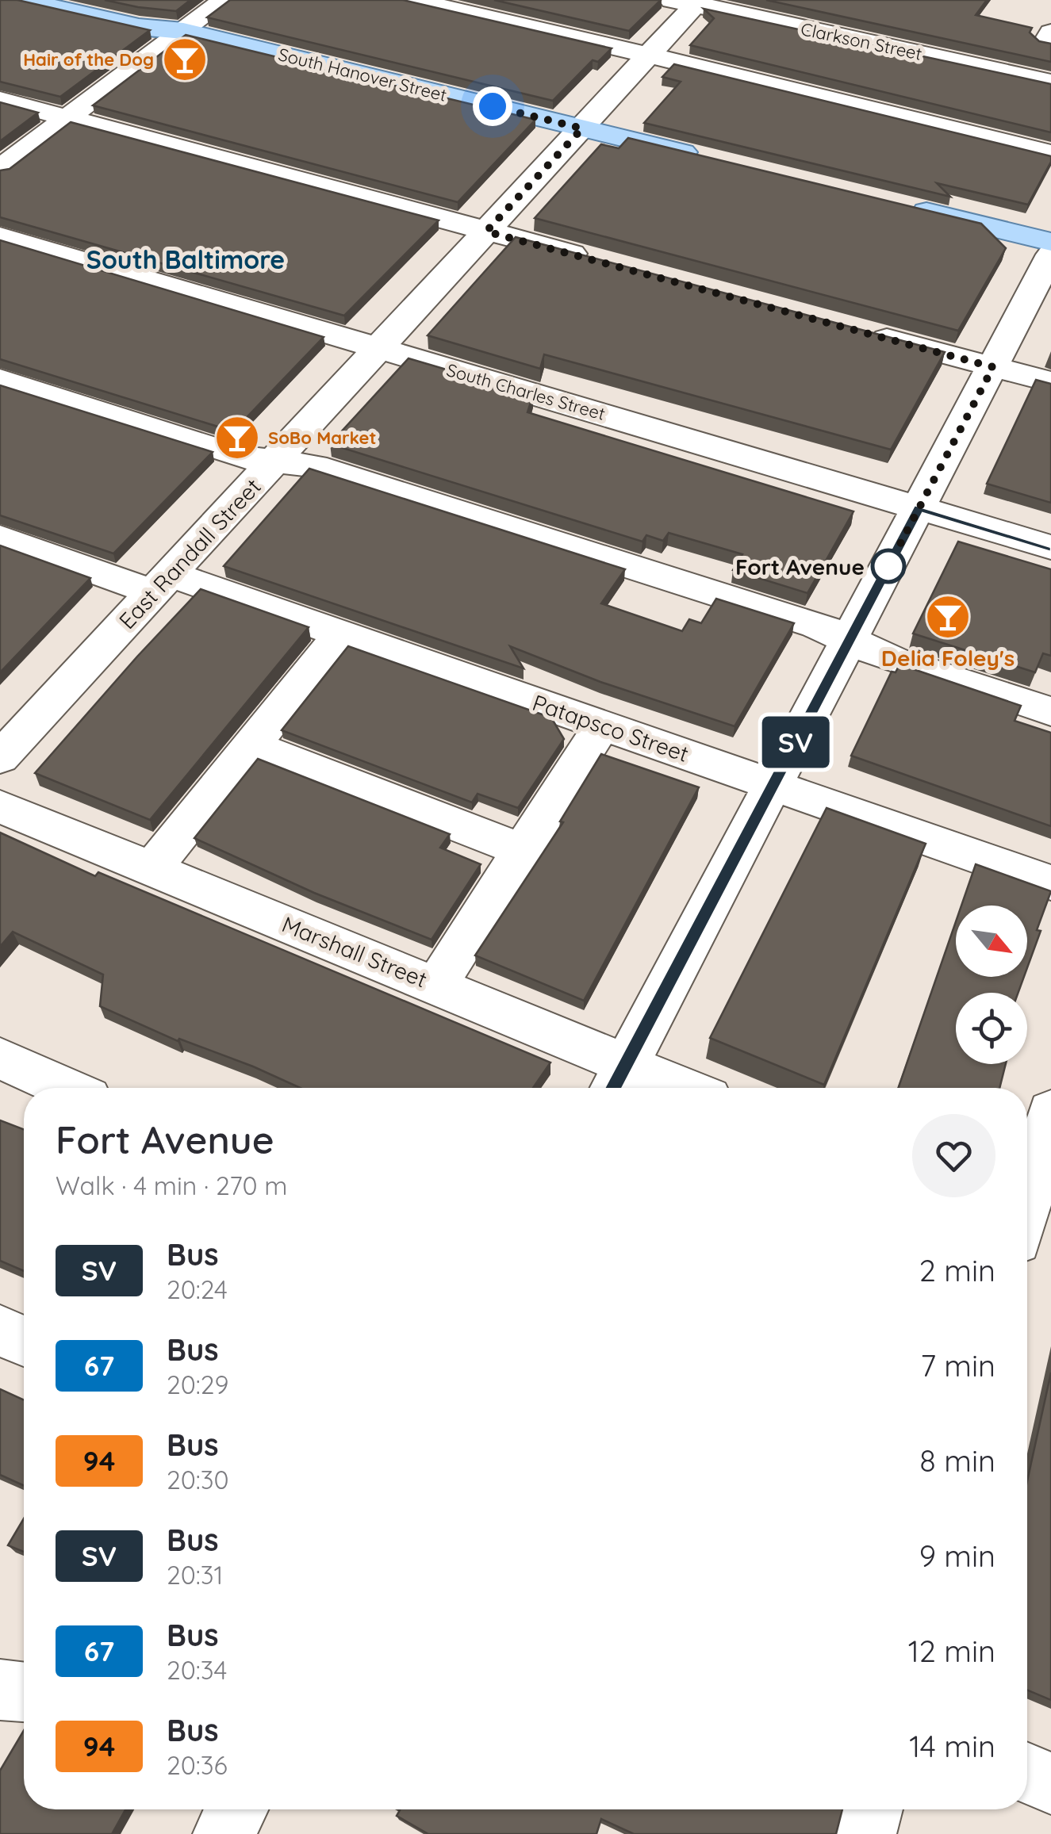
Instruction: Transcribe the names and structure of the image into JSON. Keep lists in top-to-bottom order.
{
  "streets": {
    "main road": ["South Hanover Street"],
    "street": [
      "Clarkson Street",
      "South Charles Street",
      "East Randall Street",
      "Patapsco Street",
      "Marshall Street"
    ]
  },
  "crossings": [
    ["Clarkson Street", "East Randall Street"],
    ["South Hanover Street", "East Randall Street"],
    ["South Charles Street", "East Randall Street"],
    ["East Randall Street", "Patapsco Street"]
  ],
  "districts": ["South Baltimore"],
  "places": {
    "bar": ["Hair of the Dog", "SoBo Market", "Delia Foley's"],
    "other": ["Fort Avenue"]
  },
  "lines": ["bus line SV"],
  "north": "bottom right",
  "page": {
    "on_map": "SV",
    "heading": ["Fort Avenue", "Walk · 4 min · 270 m"],
    "list": [
      {
        "mark": "SV",
        "name": "Bus",
        "note": "20:24",
        "value": "2 min"
      },
      {
        "mark": "67",
        "name": "Bus",
        "note": "20:29",
        "value": "7 min"
      },
      {
        "mark": "94",
        "name": "Bus",
        "note": "20:30",
        "value": "8 min"
      },
      {
        "mark": "SV",
        "name": "Bus",
        "note": "20:31",
        "value": "9 min"
      },
      {
        "mark": "67",
        "name": "Bus",
        "note": "20:34",
        "value": "12 min"
      },
      {
        "mark": "94",
        "name": "Bus",
        "note": "20:36",
        "value": "14 min"
      }
    ]
  }
}
